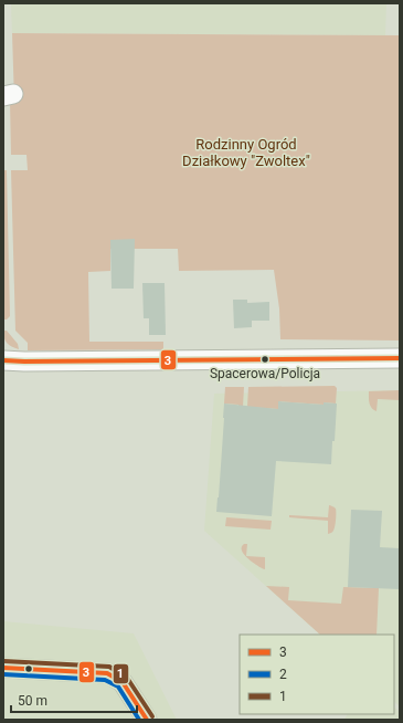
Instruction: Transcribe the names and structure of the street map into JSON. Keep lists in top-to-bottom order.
{
  "parks": ["Rodzinny Ogród Działkowy \"Zwoltex\""],
  "places": ["Spacerowa/Policja"],
  "lines": ["transit line 3", "transit line 1", "transit line 2"],
  "legend": ["3", "2", "1"],
  "scale_bar": "50 m"
}
